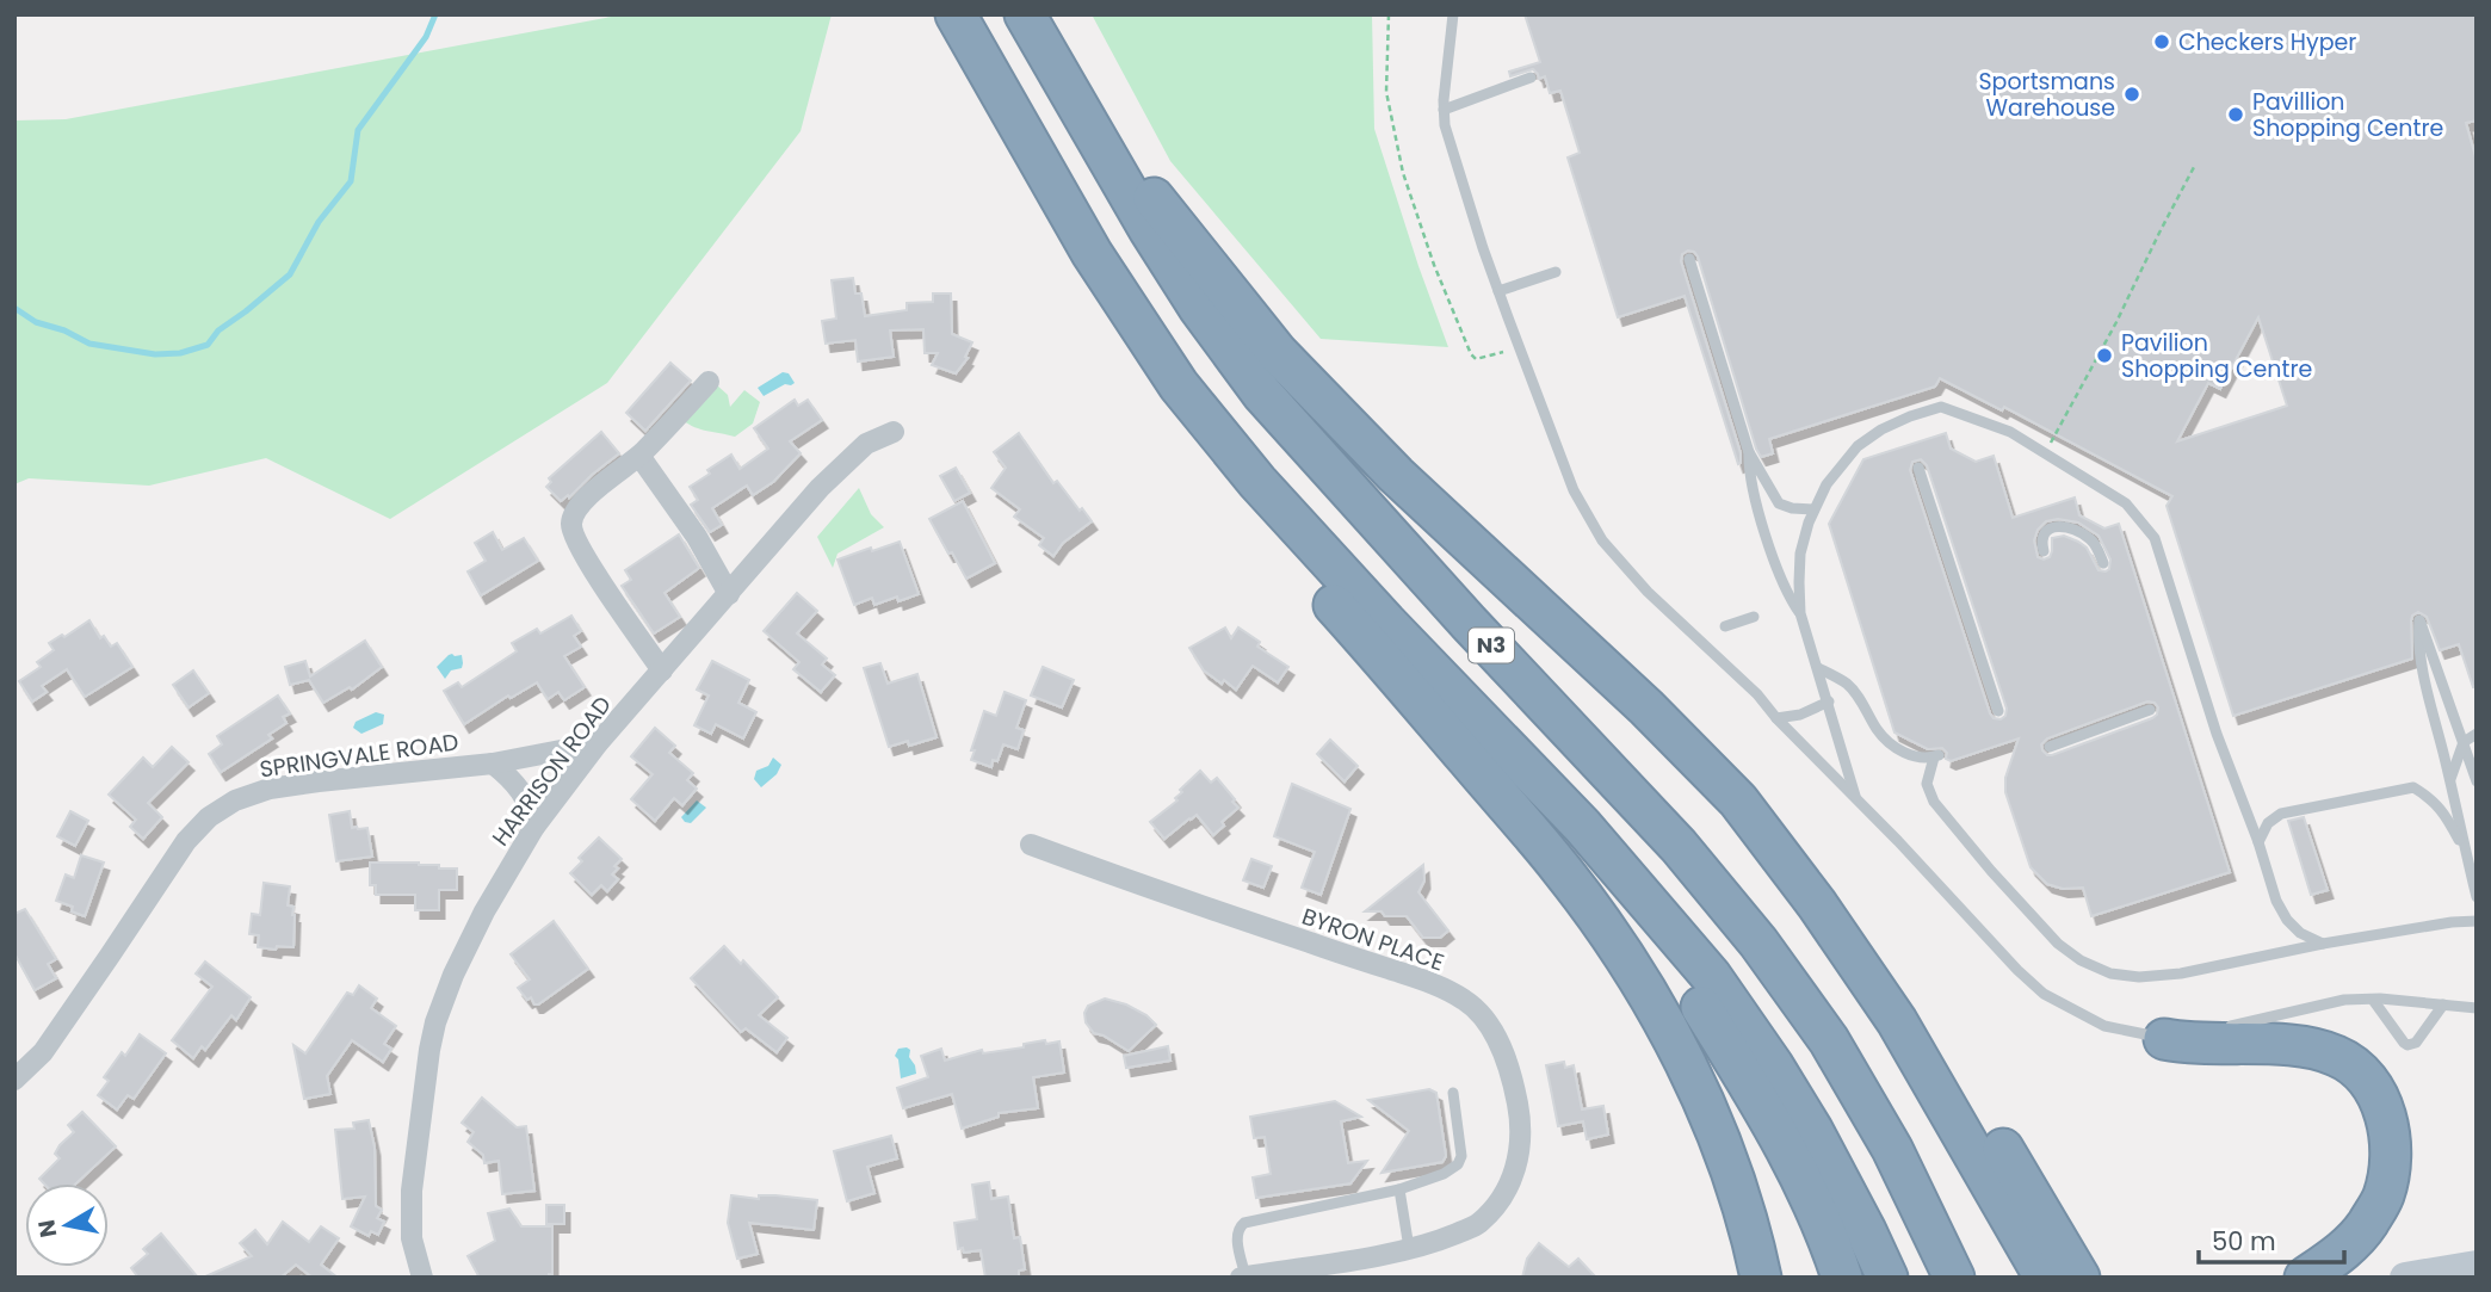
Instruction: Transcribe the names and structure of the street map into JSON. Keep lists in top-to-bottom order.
{
  "streets": {
    "highway": ["N3"],
    "street": ["SPRINGVALE ROAD", "HARRISON ROAD", "BYRON PLACE"]
  },
  "crossings": [
    ["SPRINGVALE ROAD", "HARRISON ROAD"]
  ],
  "places": [
    "Checkers Hyper",
    "Sportsmans Warehouse",
    "Pavillion Shopping Centre",
    "Pavilion Shopping Centre"
  ],
  "scale_bar": "50 m",
  "north": "left"
}
